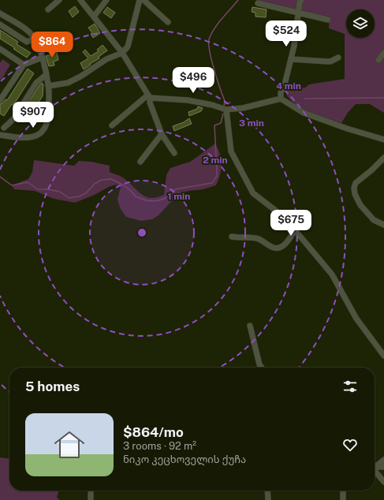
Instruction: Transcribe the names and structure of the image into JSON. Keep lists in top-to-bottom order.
{
  "page": {
    "price": [
      "$524",
      "$864",
      "$496",
      "$907",
      "$675"
    ],
    "heading": "5 homes",
    "list": [
      {
        "name": "$864/mo",
        "note": "3 rooms · 92 m² · ნიკო კეცხოველის ქუჩა"
      }
    ]
  },
  "rings": [
    "4 min",
    "3 min",
    "2 min",
    "1 min"
  ]
}
